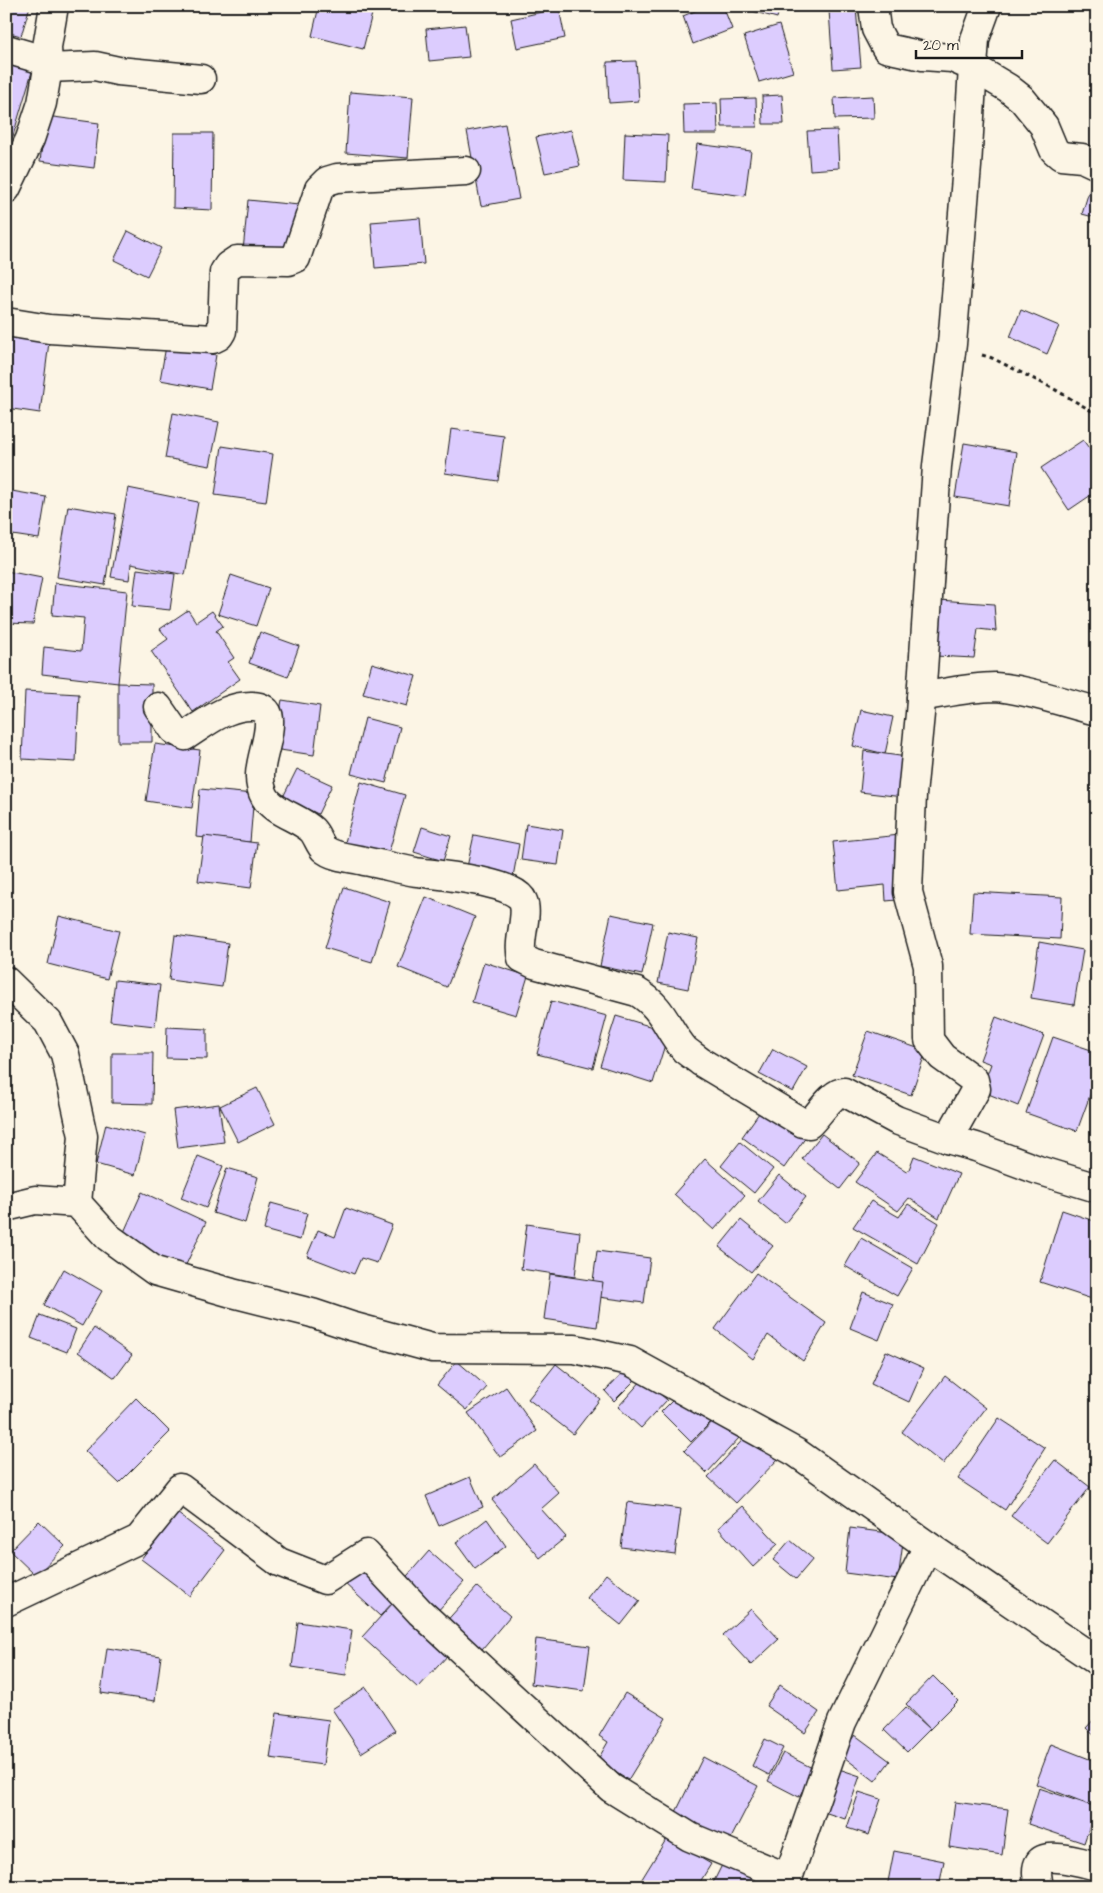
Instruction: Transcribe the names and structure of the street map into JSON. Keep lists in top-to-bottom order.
{
  "scale_bar": "20 m"
}
